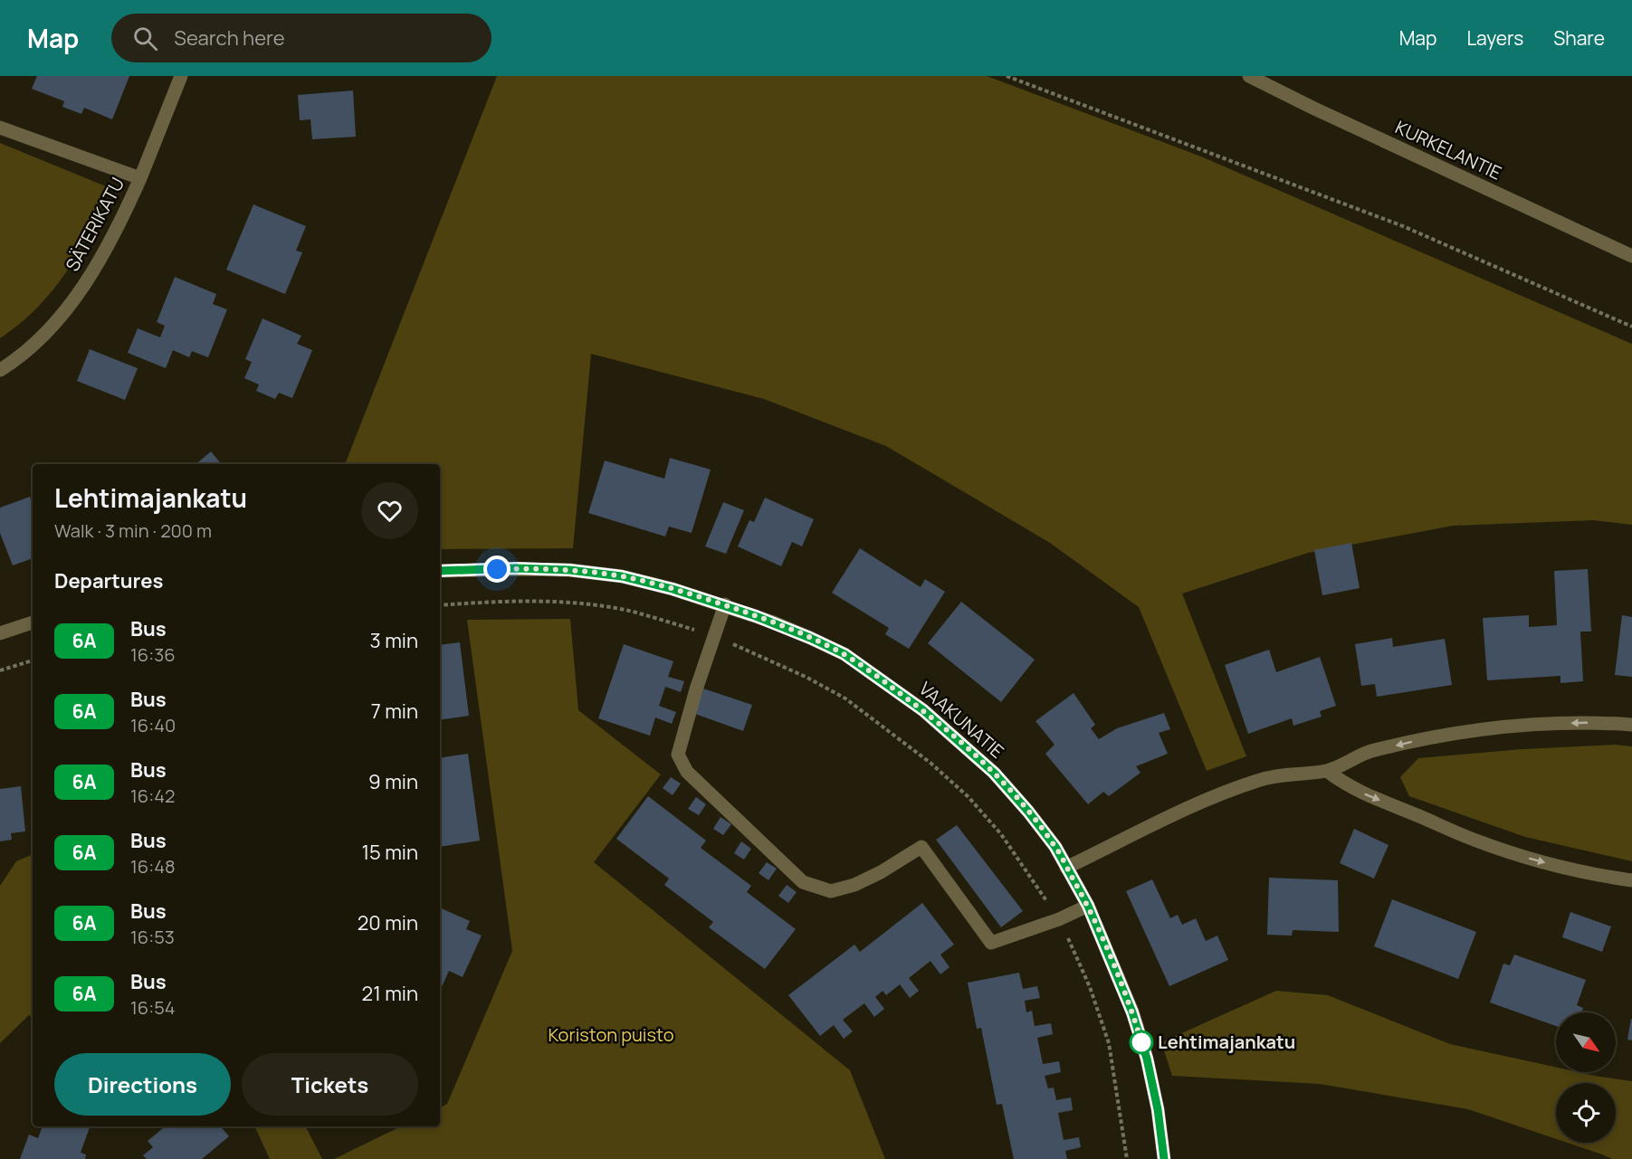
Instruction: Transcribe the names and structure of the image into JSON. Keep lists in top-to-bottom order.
{
  "streets": {
    "street": ["KURKELANTIE", "SÄTERIKATU", "VAAKUNATIE"]
  },
  "parks": ["Koriston puisto"],
  "places": ["Lehtimajankatu"],
  "lines": ["bus line 6A"],
  "north": "bottom right",
  "page": {
    "header": "Map",
    "search": "Search here",
    "nav": ["Map", "Layers", "Share"],
    "heading": [
      ["Lehtimajankatu", "Walk · 3 min · 200 m"],
      "Departures"
    ],
    "list": [
      {
        "mark": "6A",
        "name": "Bus",
        "note": "16:36",
        "value": "3 min"
      },
      {
        "mark": "6A",
        "name": "Bus",
        "note": "16:40",
        "value": "7 min"
      },
      {
        "mark": "6A",
        "name": "Bus",
        "note": "16:42",
        "value": "9 min"
      },
      {
        "mark": "6A",
        "name": "Bus",
        "note": "16:48",
        "value": "15 min"
      },
      {
        "mark": "6A",
        "name": "Bus",
        "note": "16:53",
        "value": "20 min"
      },
      {
        "mark": "6A",
        "name": "Bus",
        "note": "16:54",
        "value": "21 min"
      }
    ],
    "buttons": ["Directions", "Tickets"]
  }
}
